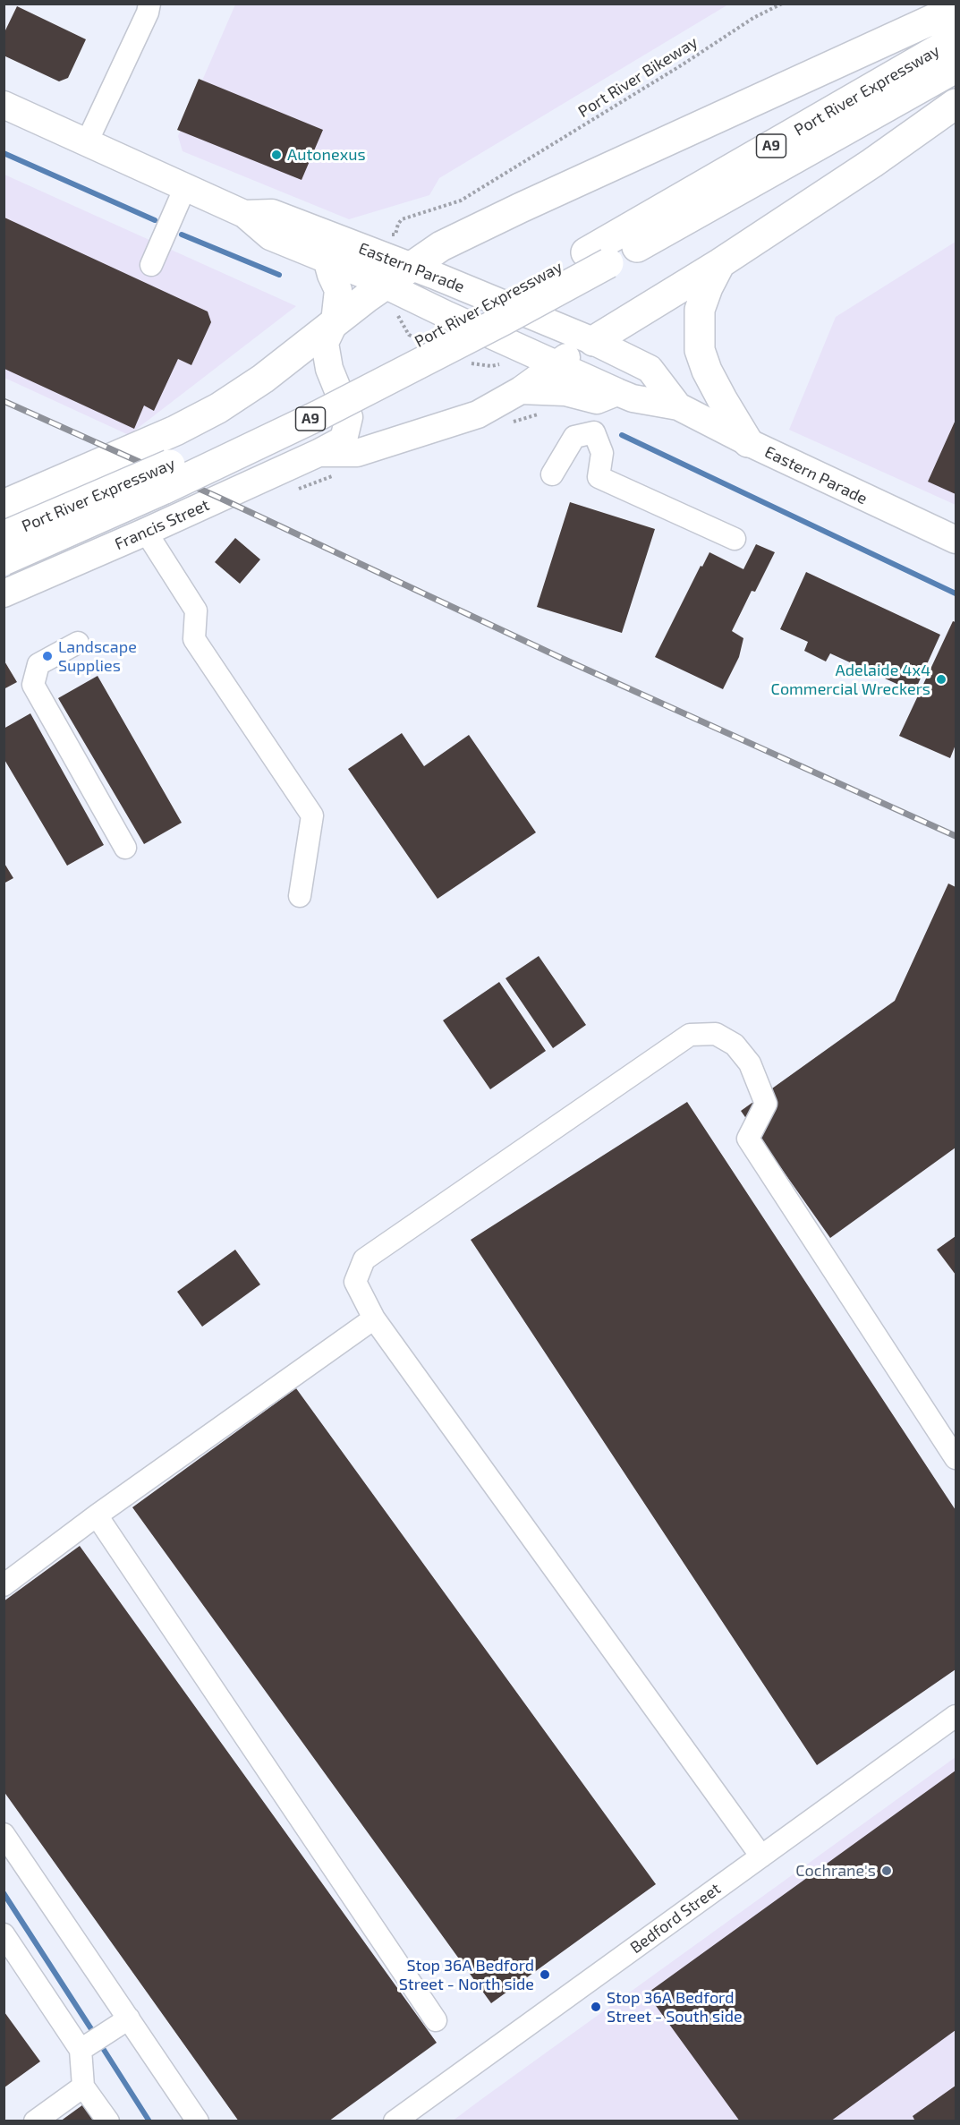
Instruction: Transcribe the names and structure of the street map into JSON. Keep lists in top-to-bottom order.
{
  "streets": {
    "highway": ["Port River Expressway", "A9"],
    "main road": ["Eastern Parade", "Francis Street"],
    "street": ["Bedford Street"],
    "path": ["Port River Bikeway"]
  },
  "crossings": [
    ["Eastern Parade", "Francis Street"]
  ],
  "places": [
    "Autonexus",
    "Landscape Supplies",
    "Adelaide 4x4 Commercial Wreckers",
    "Cochrane's",
    "Stop 36A Bedford Street - North side",
    "Stop 36A Bedford Street - South side"
  ]
}
